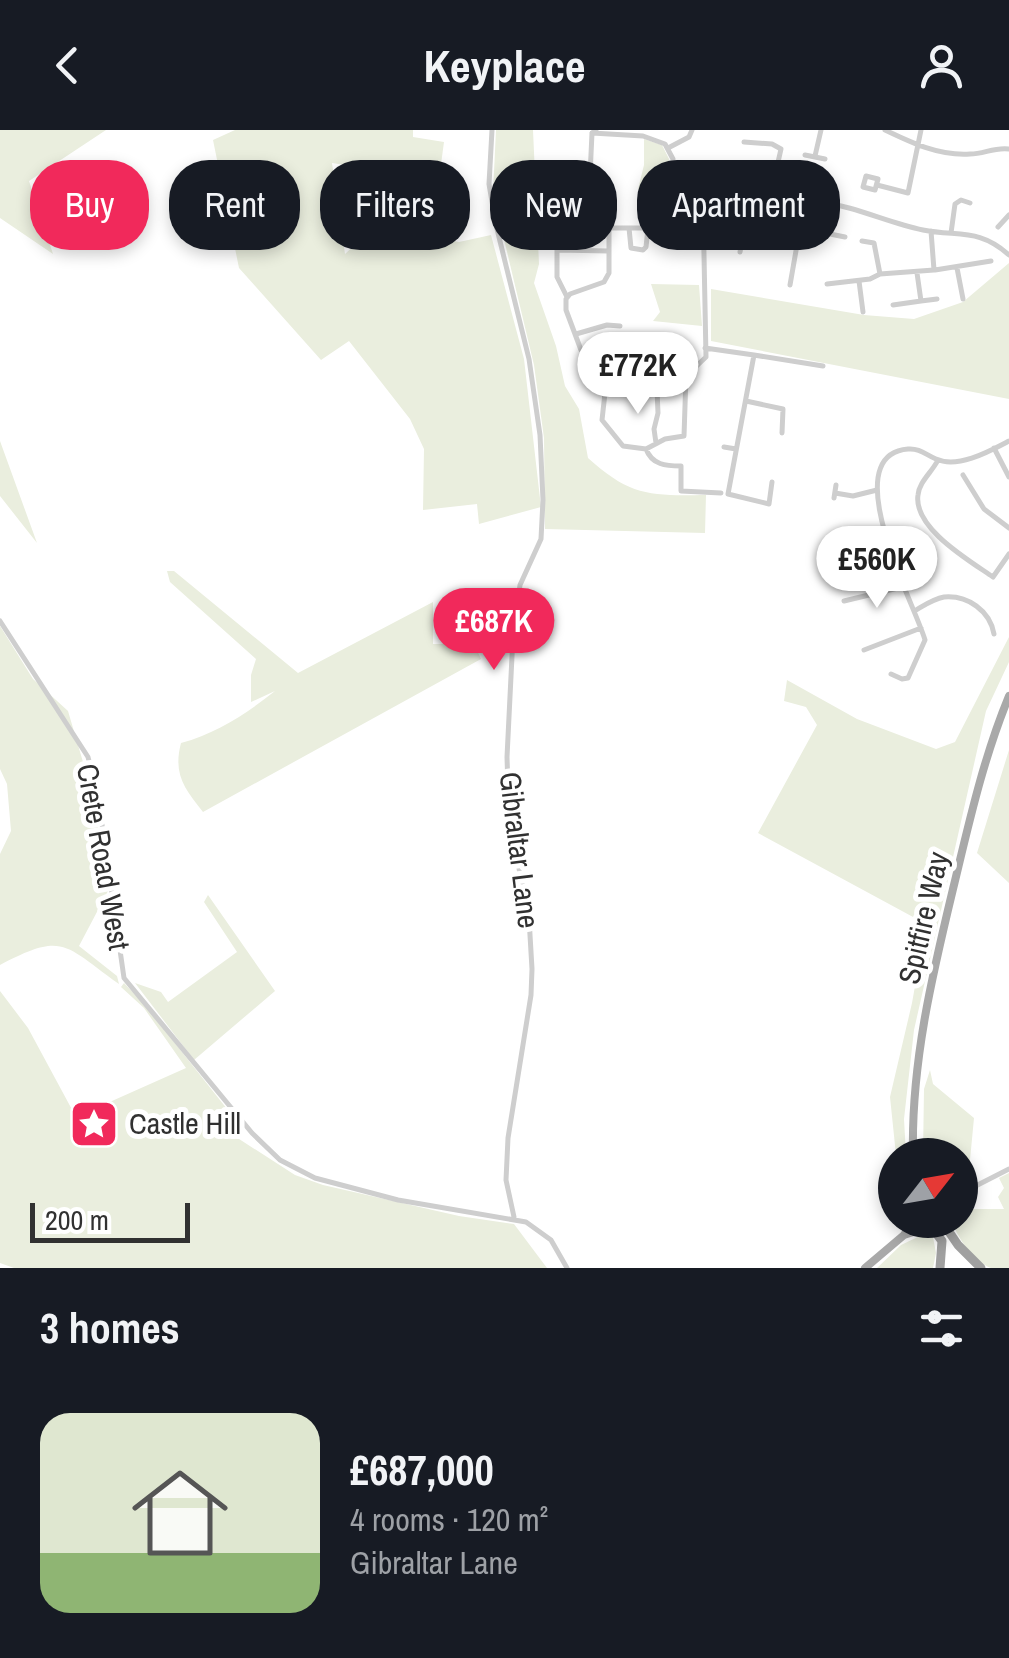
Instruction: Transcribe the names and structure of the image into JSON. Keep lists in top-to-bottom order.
{
  "streets": {
    "main road": ["Spitfire Way"],
    "street": ["Gibraltar Lane", "Crete Road West"]
  },
  "crossings": [
    ["Gibraltar Lane", "Crete Road West"]
  ],
  "places": {
    "place": ["Castle Hill"]
  },
  "scale_bar": "200 m",
  "north": "top right",
  "page": {
    "header": "Keyplace",
    "chip": [
      "Buy",
      "Rent",
      "Filters",
      "New",
      "Apartment"
    ],
    "price": ["£772K", "£560K", "£687K"],
    "scale": "200 m",
    "heading": "3 homes",
    "list": [
      {
        "name": "£687,000",
        "note": "4 rooms · 120 m² · Gibraltar Lane"
      }
    ]
  }
}
